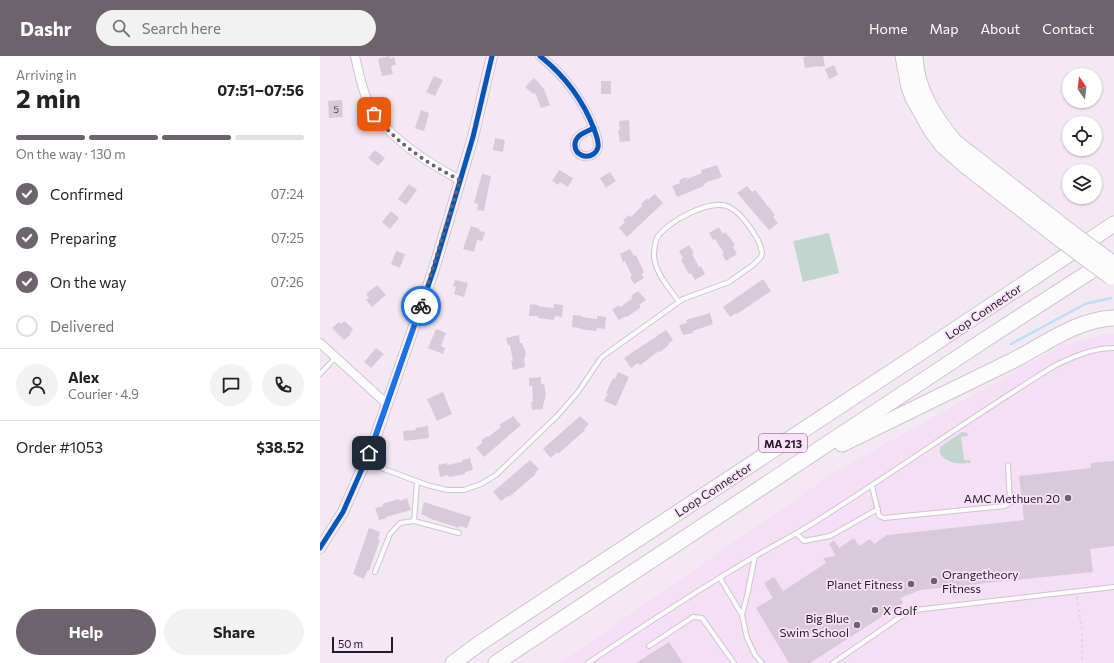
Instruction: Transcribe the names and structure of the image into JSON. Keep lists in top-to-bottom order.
{
  "streets": {
    "highway": ["Loop Connector", "MA 213"]
  },
  "places": [
    "AMC Methuen 20",
    "Orangetheory Fitness",
    "Planet Fitness",
    "X Golf",
    "Big Blue Swim School"
  ],
  "house_numbers": ["5"],
  "scale_bar": "50 m",
  "north": "top",
  "page": {
    "header": "Dashr",
    "search": "Search here",
    "nav": [
      "Home",
      "Map",
      "About",
      "Contact"
    ],
    "heading": ["2 min", "Arriving in", "07:51–07:56"],
    "panel": [
      "Alex",
      "Courier · 4.9",
      "Order #1053",
      "$38.52"
    ],
    "bar": "On the way · 130 m",
    "list": [
      ["Confirmed", "07:24"],
      ["Preparing", "07:25"],
      ["On the way", "07:26"],
      "Delivered"
    ],
    "buttons": ["Help", "Share"],
    "scale": "50 m"
  }
}
